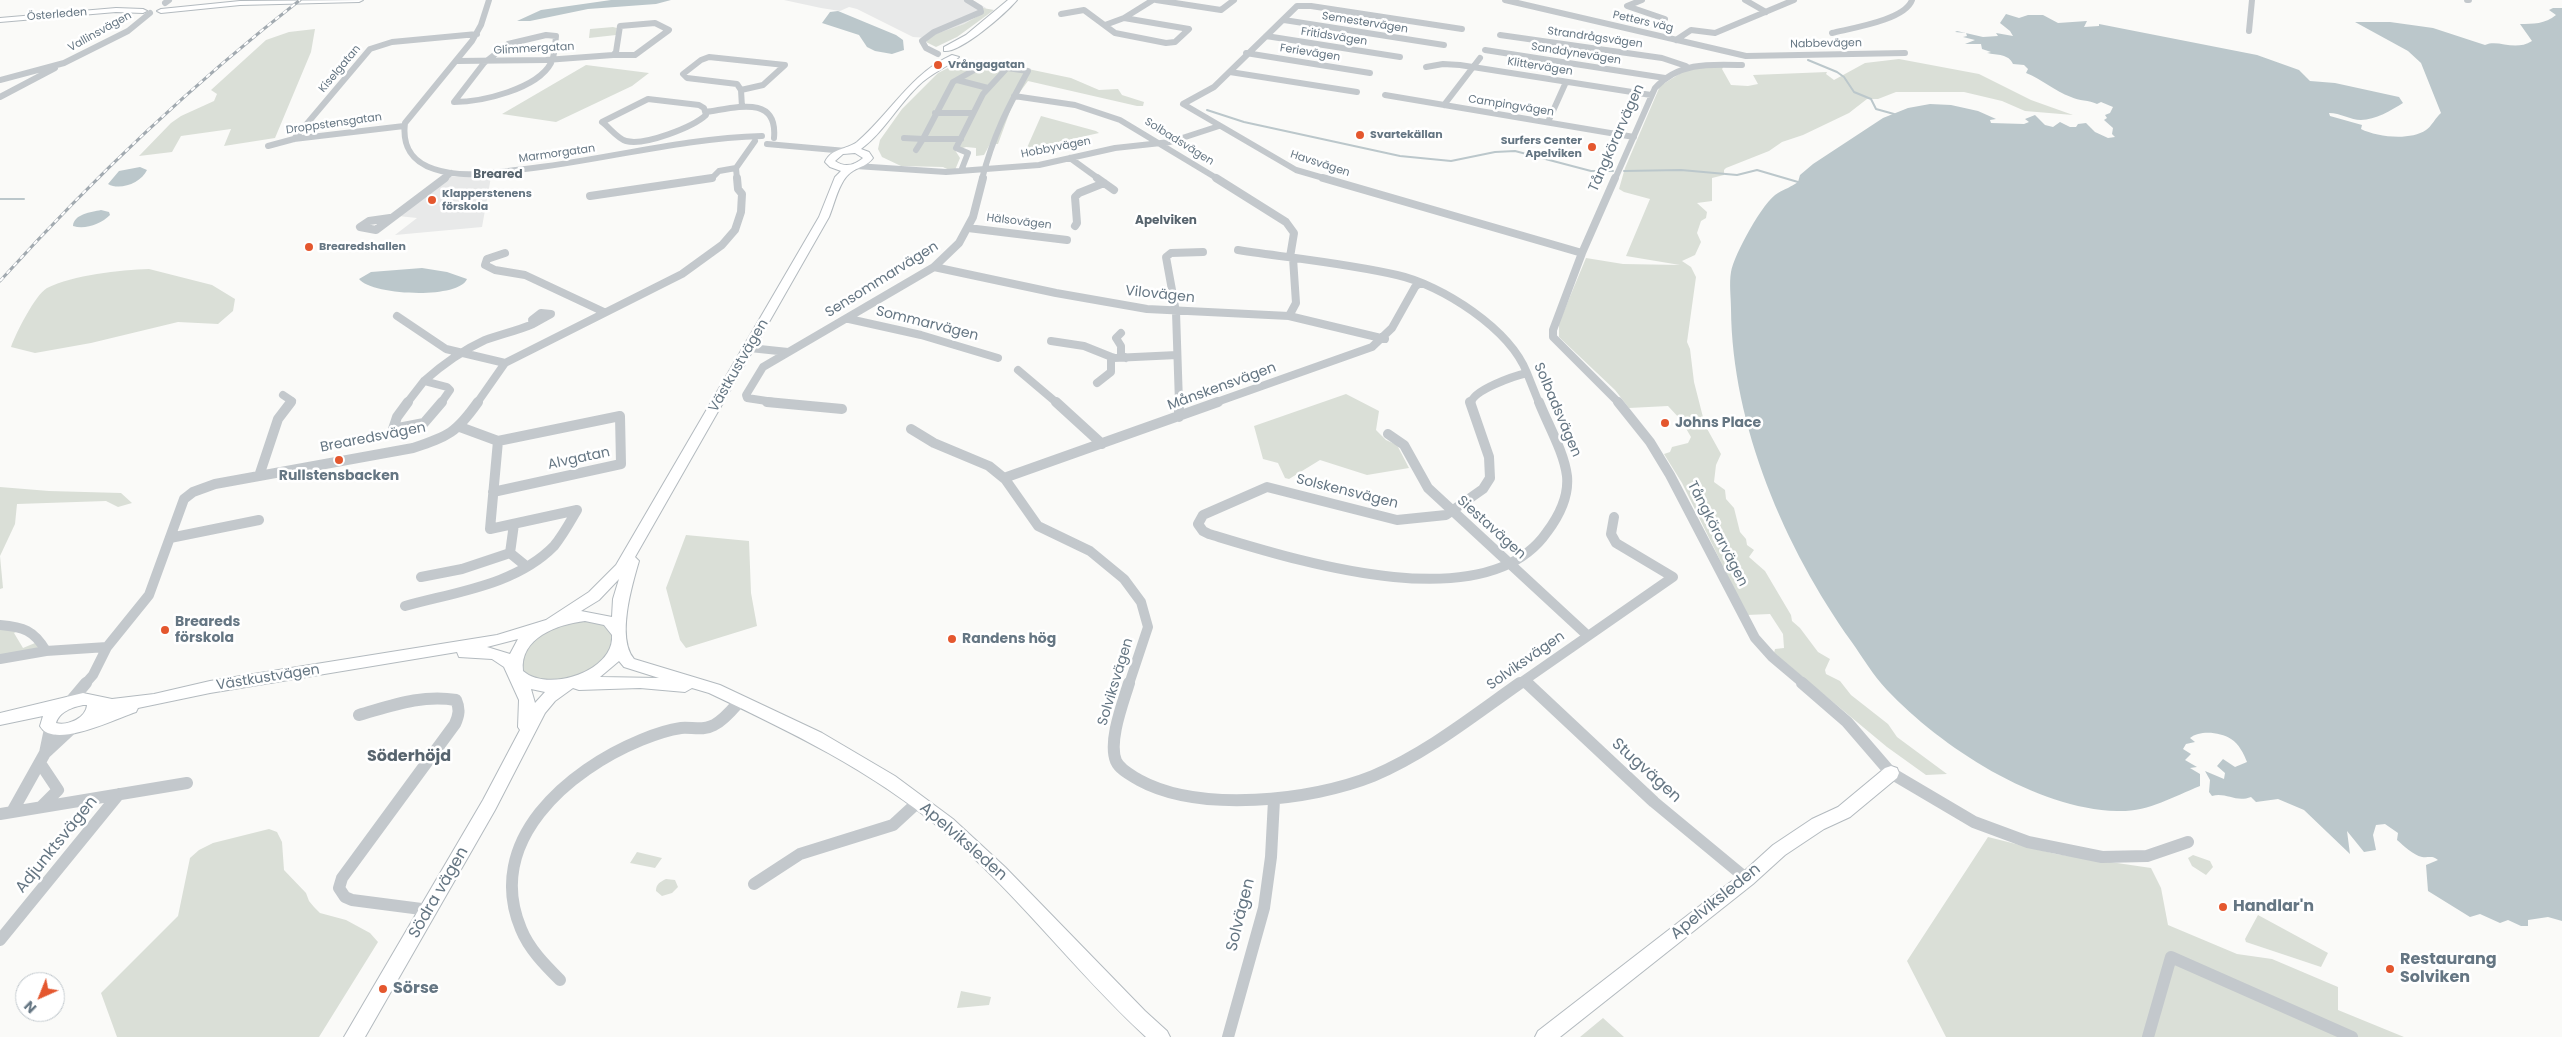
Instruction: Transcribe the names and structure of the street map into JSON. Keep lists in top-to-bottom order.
{
  "streets": {
    "street": [
      "Österleden",
      "Petters väg",
      "Semestervägen",
      "Vallinsvägen",
      "Fritidsvägen",
      "Strandrågsvägen",
      "Nabbevägen",
      "Glimmergatan",
      "Ferievägen",
      "Sanddynevägen",
      "Klittervägen",
      "Kiselgatan",
      "Campingvägen",
      "Droppstensgatan",
      "Tångkörarvägen",
      "Solbadsvägen",
      "Hobbyvägen",
      "Marmorgatan",
      "Havsvägen",
      "Hälsovägen",
      "Sensommarvägen",
      "Vilovägen",
      "Sommarvägen",
      "Västkustvägen",
      "Månskensvägen",
      "Brearedsvägen",
      "Alvgatan",
      "Solskensvägen",
      "Siestavägen",
      "Solviksvägen",
      "Stugvägen",
      "Apelviksleden",
      "Adjunktsvägen",
      "Södra vägen",
      "Solvägen"
    ]
  },
  "crossings": [
    ["Österleden", "Vallinsvägen"],
    ["Petters väg", "Nabbevägen"],
    ["Semestervägen", "Havsvägen"],
    ["Fritidsvägen", "Havsvägen"],
    ["Strandrågsvägen", "Tångkörarvägen"],
    ["Ferievägen", "Havsvägen"],
    ["Sanddynevägen", "Tångkörarvägen"],
    ["Klittervägen", "Tångkörarvägen"],
    ["Kiselgatan", "Droppstensgatan"],
    ["Campingvägen", "Tångkörarvägen"],
    ["Droppstensgatan", "Marmorgatan"],
    ["Tångkörarvägen", "Havsvägen"],
    ["Tångkörarvägen", "Apelviksleden"],
    ["Solbadsvägen", "Hobbyvägen"],
    ["Solbadsvägen", "Sensommarvägen"],
    ["Solbadsvägen", "Vilovägen"],
    ["Solbadsvägen", "Solskensvägen"],
    ["Solbadsvägen", "Siestavägen"],
    ["Hobbyvägen", "Havsvägen"],
    ["Hobbyvägen", "Sensommarvägen"],
    ["Hobbyvägen", "Västkustvägen"],
    ["Hälsovägen", "Sensommarvägen"],
    ["Sensommarvägen", "Vilovägen"],
    ["Sensommarvägen", "Sommarvägen"],
    ["Vilovägen", "Månskensvägen"],
    ["Västkustvägen", "Brearedsvägen"],
    ["Västkustvägen", "Apelviksleden"],
    ["Västkustvägen", "Södra vägen"],
    ["Månskensvägen", "Solviksvägen"],
    ["Solskensvägen", "Siestavägen"],
    ["Siestavägen", "Solviksvägen"],
    ["Solviksvägen", "Stugvägen"],
    ["Solviksvägen", "Solvägen"],
    ["Stugvägen", "Apelviksleden"],
    ["Apelviksleden", "Södra vägen"]
  ],
  "districts": ["Breared", "Apelviken", "Söderhöjd"],
  "places": [
    "Vrångagatan",
    "Svartekällan",
    "Surfers Center Apelviken",
    "Klapperstenens förskola",
    "Brearedshallen",
    "Johns Place",
    "Rullstensbacken",
    "Breareds förskola",
    "Randens hög",
    "Handlar'n",
    "Restaurang Solviken",
    "Sörse"
  ],
  "north": "bottom left"
}
